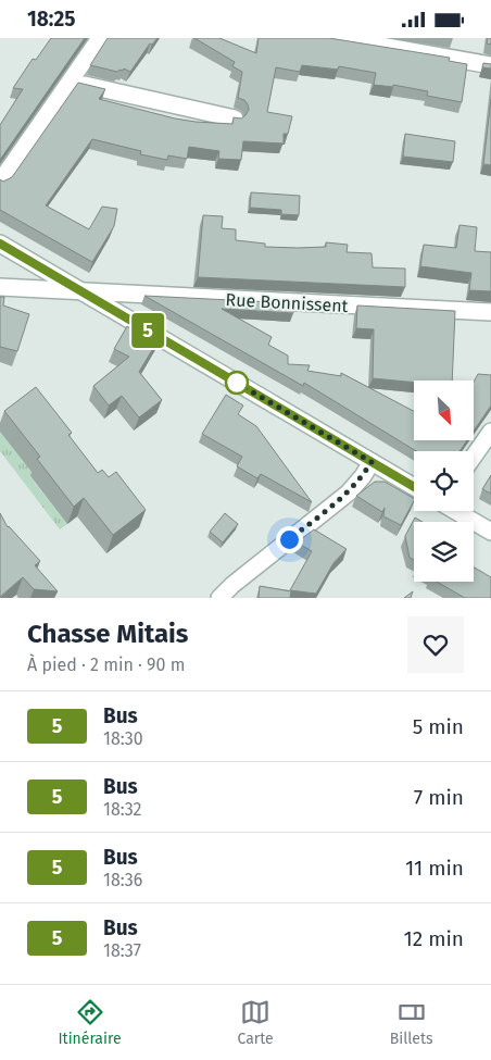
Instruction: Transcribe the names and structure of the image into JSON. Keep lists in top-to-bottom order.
{
  "streets": {
    "street": ["Rue Bonnissent"]
  },
  "lines": ["bus line 5"],
  "north": "bottom right",
  "page": {
    "status": "18:25",
    "on_map": "5",
    "heading": ["Chasse Mitais", "À pied · 2 min · 90 m"],
    "list": [
      {
        "mark": "5",
        "name": "Bus",
        "note": "18:30",
        "value": "5 min"
      },
      {
        "mark": "5",
        "name": "Bus",
        "note": "18:32",
        "value": "7 min"
      },
      {
        "mark": "5",
        "name": "Bus",
        "note": "18:36",
        "value": "11 min"
      },
      {
        "mark": "5",
        "name": "Bus",
        "note": "18:37",
        "value": "12 min"
      }
    ],
    "tabs": ["Itinéraire", "Carte", "Billets"]
  }
}
